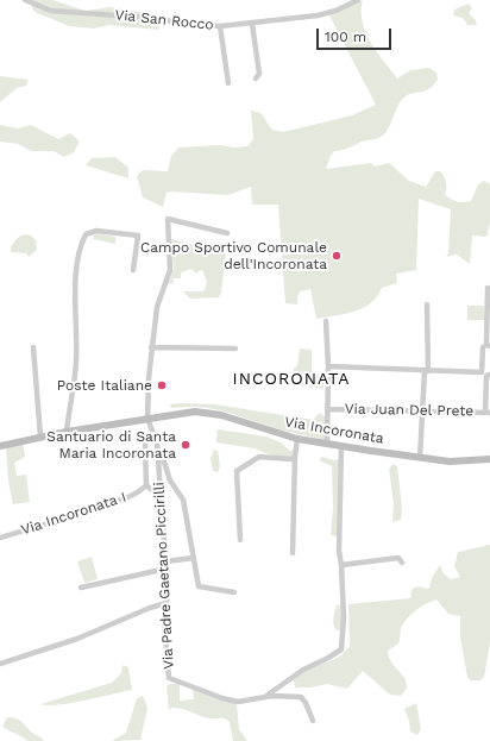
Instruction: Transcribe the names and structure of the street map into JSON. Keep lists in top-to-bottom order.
{
  "streets": {
    "main road": ["Via Incoronata"],
    "street": [
      "Via San Rocco",
      "Via Juan Del Prete",
      "Via Incoronata I",
      "Via Padre Gaetano Piccirilli"
    ]
  },
  "crossings": [
    ["Via Incoronata", "Via Padre Gaetano Piccirilli"]
  ],
  "districts": ["INCORONATA"],
  "places": ["Campo Sportivo Comunale dell'Incoronata", "Poste Italiane", "Santuario di Santa Maria Incoronata"],
  "scale_bar": "100 m"
}
